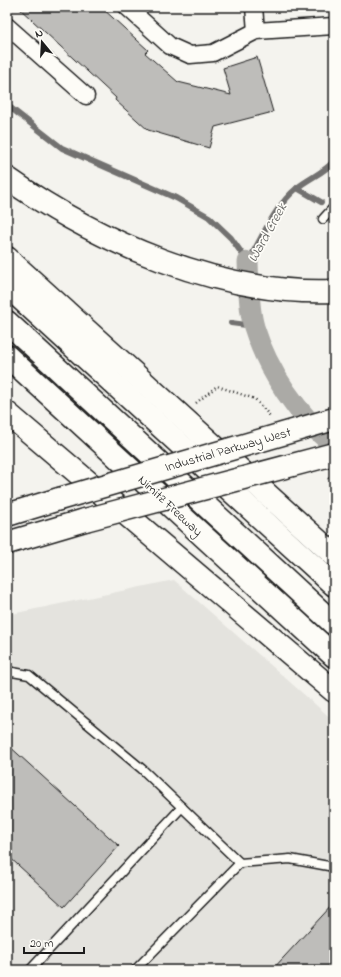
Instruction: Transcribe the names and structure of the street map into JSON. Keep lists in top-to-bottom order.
{
  "streets": {
    "main road": ["Industrial Parkway West", "Nimitz Freeway"]
  },
  "water": ["Ward Creek"],
  "scale_bar": "20 m",
  "north": "top"
}
